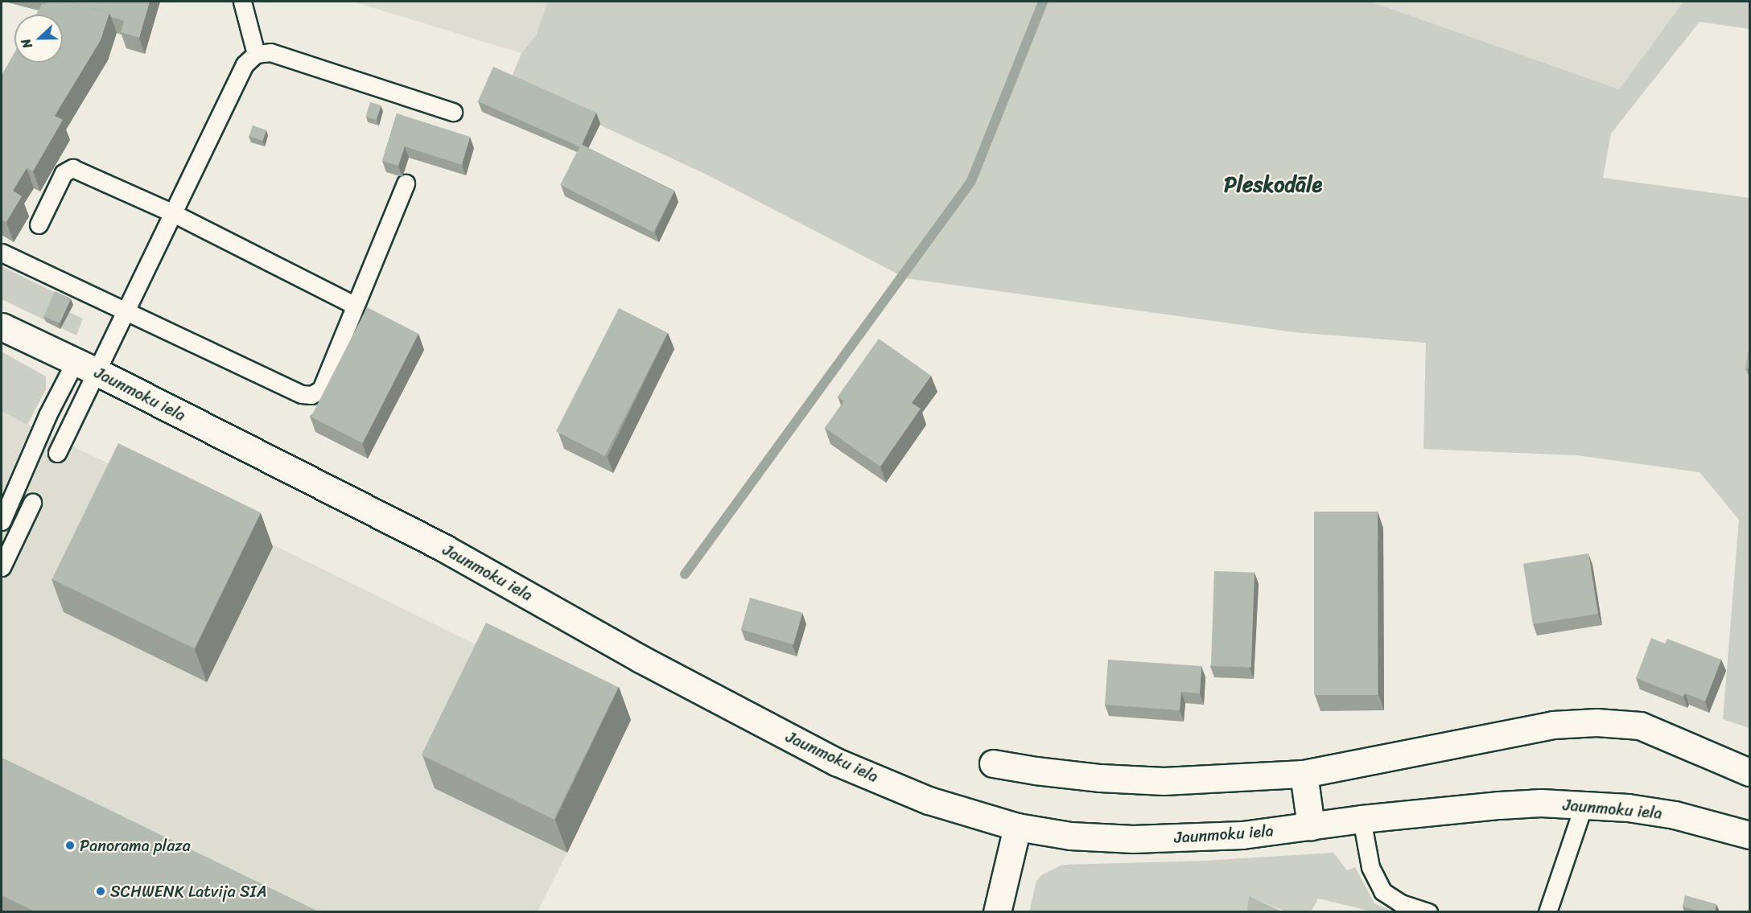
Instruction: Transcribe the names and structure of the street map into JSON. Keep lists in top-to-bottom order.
{
  "streets": {
    "street": ["Jaunmoku iela"]
  },
  "districts": ["Pleskodāle"],
  "places": ["Panorama plaza", "SCHWENK Latvija SIA"],
  "north": "left"
}
